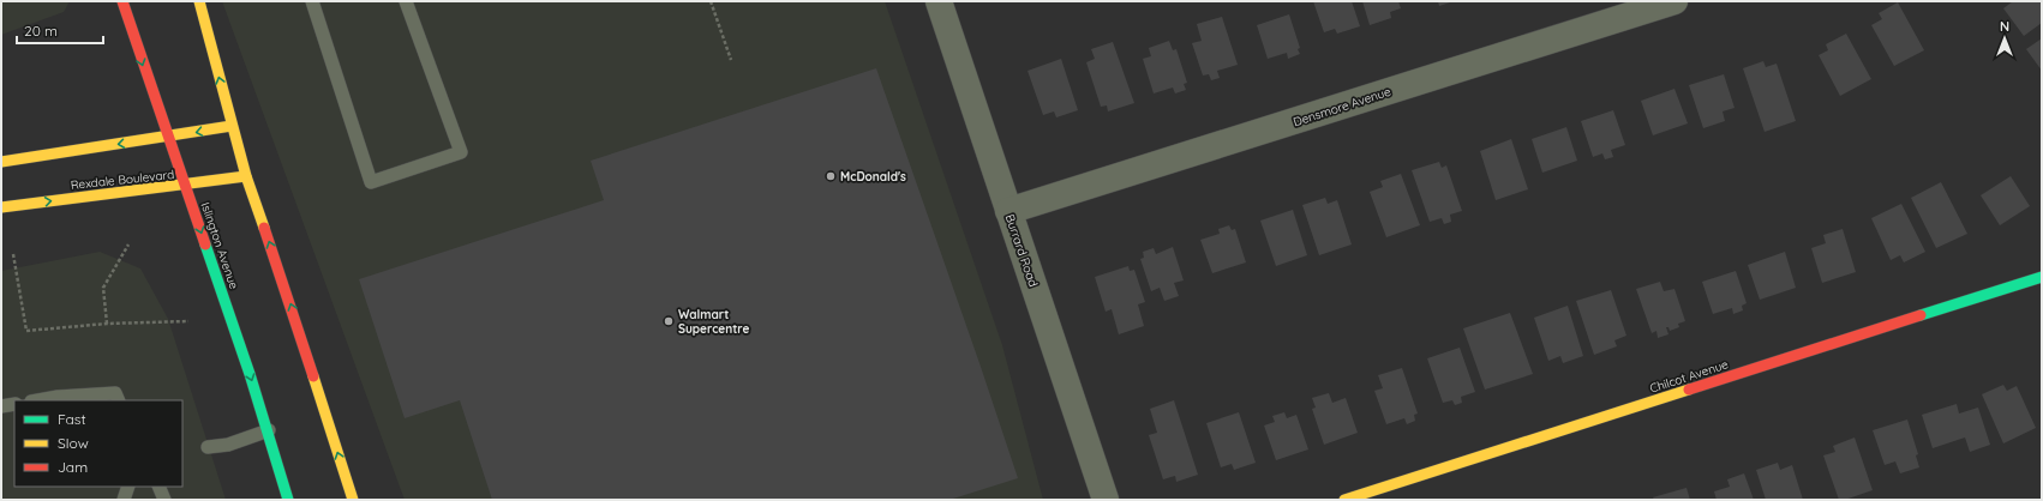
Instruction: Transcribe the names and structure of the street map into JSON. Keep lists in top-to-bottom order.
{
  "streets": {
    "main road": ["Rexdale Boulevard", "Islington Avenue", "Chilcot Avenue"],
    "street": ["Densmore Avenue", "Burrard Road"]
  },
  "crossings": [
    ["Densmore Avenue", "Burrard Road"],
    ["Rexdale Boulevard", "Islington Avenue"]
  ],
  "places": ["McDonald's", "Walmart Supercentre"],
  "legend": ["Fast", "Slow", "Jam"],
  "scale_bar": "20 m",
  "north": "top"
}
